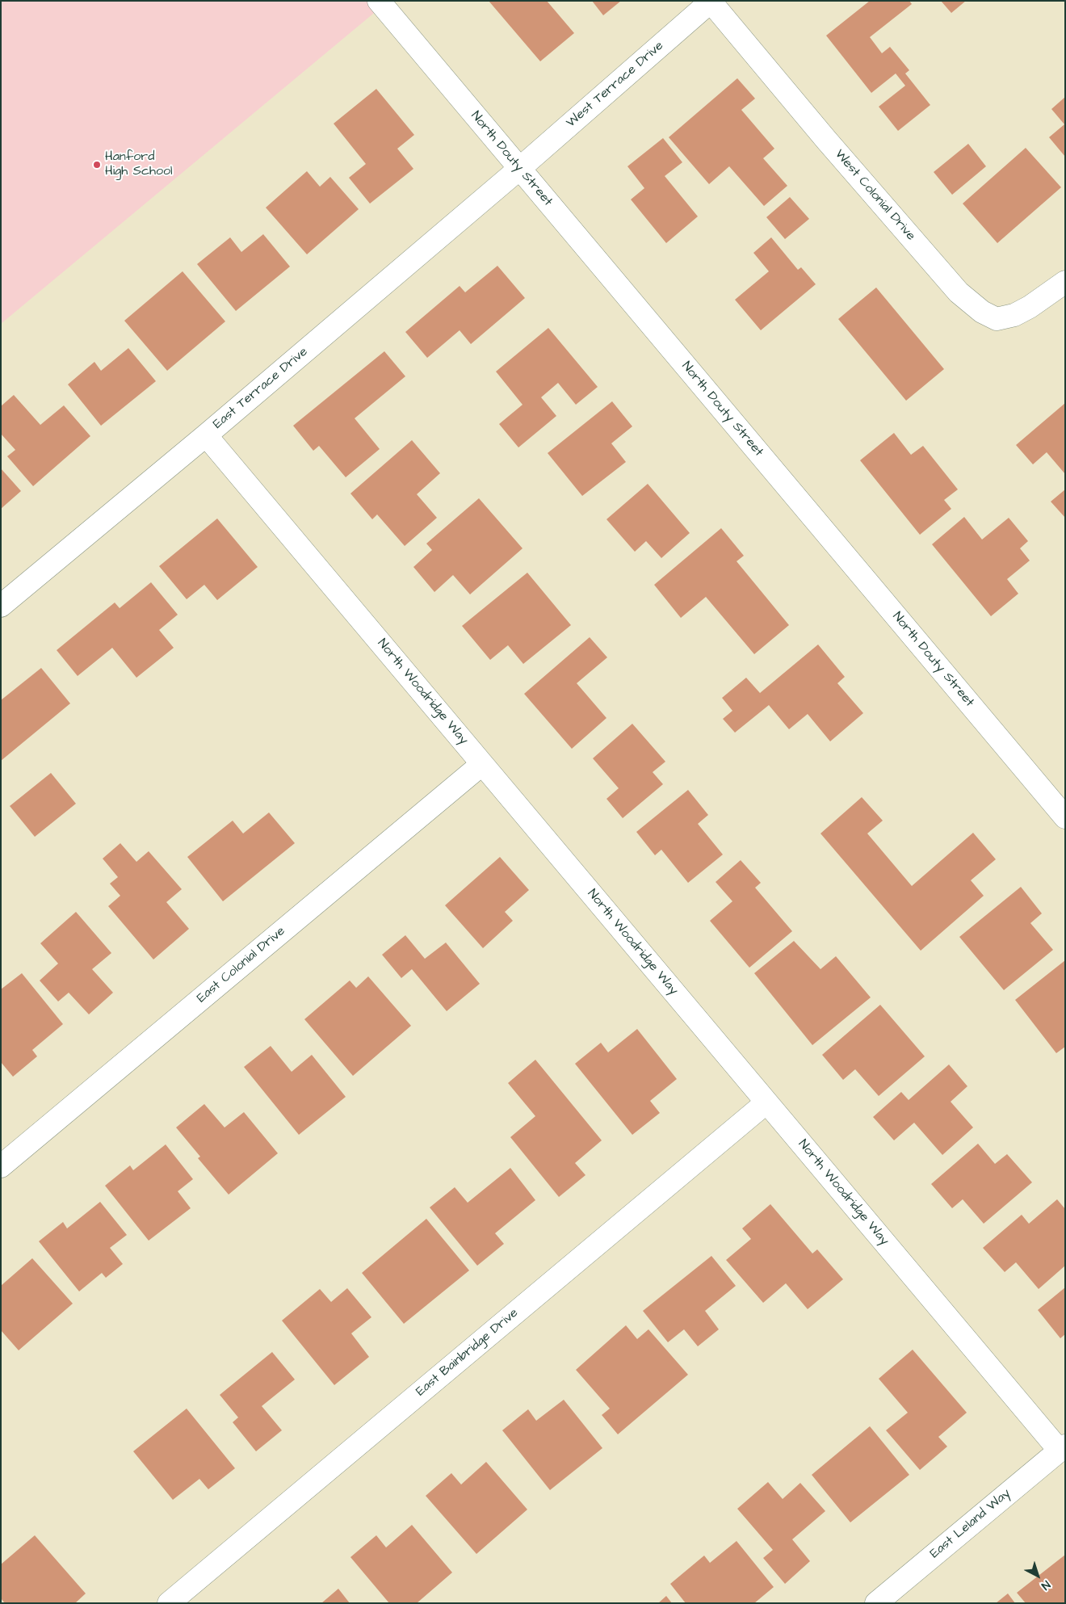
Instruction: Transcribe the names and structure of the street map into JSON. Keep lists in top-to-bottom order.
{
  "streets": {
    "street": [
      "West Terrace Drive",
      "North Douty Street",
      "West Colonial Drive",
      "East Terrace Drive",
      "North Woodridge Way",
      "East Colonial Drive",
      "East Bainbridge Drive",
      "East Leland Way"
    ]
  },
  "crossings": [
    ["West Terrace Drive", "North Douty Street"],
    ["West Terrace Drive", "West Colonial Drive"],
    ["West Terrace Drive", "East Terrace Drive"],
    ["North Douty Street", "East Terrace Drive"],
    ["East Terrace Drive", "North Woodridge Way"],
    ["North Woodridge Way", "East Colonial Drive"],
    ["North Woodridge Way", "East Bainbridge Drive"],
    ["North Woodridge Way", "East Leland Way"]
  ],
  "places": ["Hanford High School"],
  "north": "bottom right"
}
